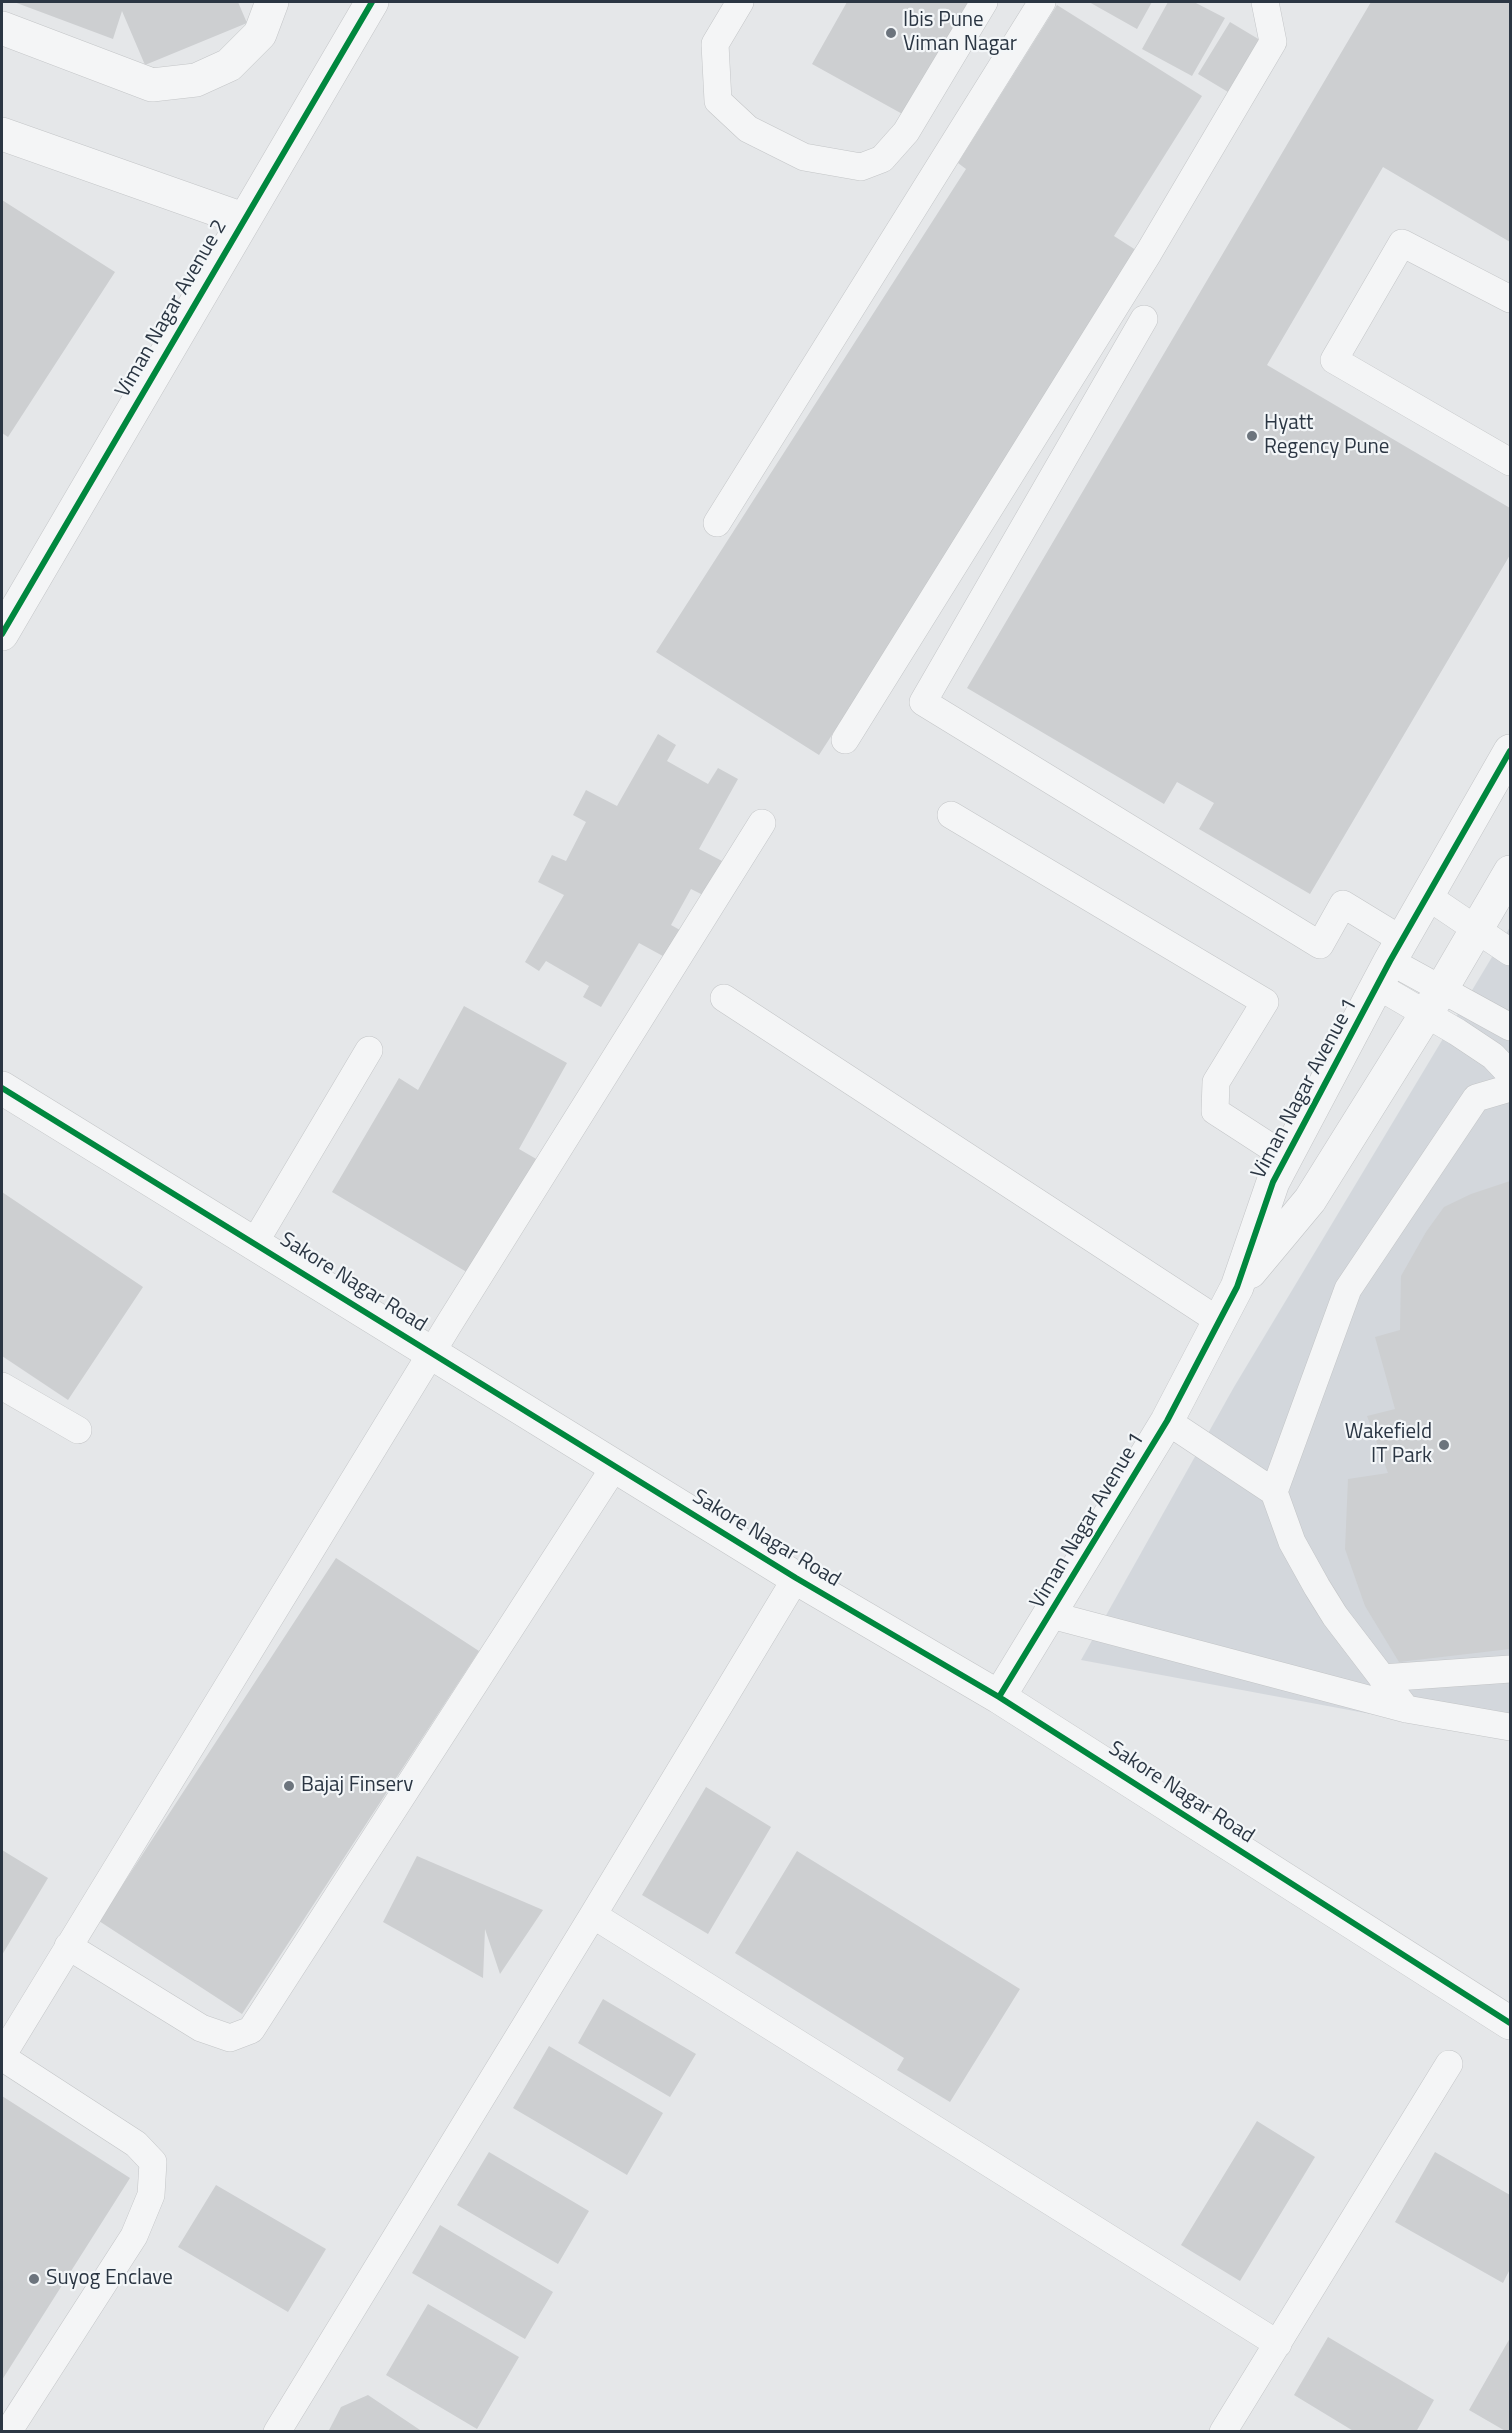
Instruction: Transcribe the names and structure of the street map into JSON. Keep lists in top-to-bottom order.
{
  "streets": {
    "street": ["Viman Nagar Avenue 2", "Viman Nagar Avenue 1", "Sakore Nagar Road"]
  },
  "crossings": [
    ["Viman Nagar Avenue 1", "Sakore Nagar Road"]
  ],
  "places": [
    "Ibis Pune Viman Nagar",
    "Hyatt Regency Pune",
    "Wakefield IT Park",
    "Bajaj Finserv",
    "Suyog Enclave"
  ]
}
